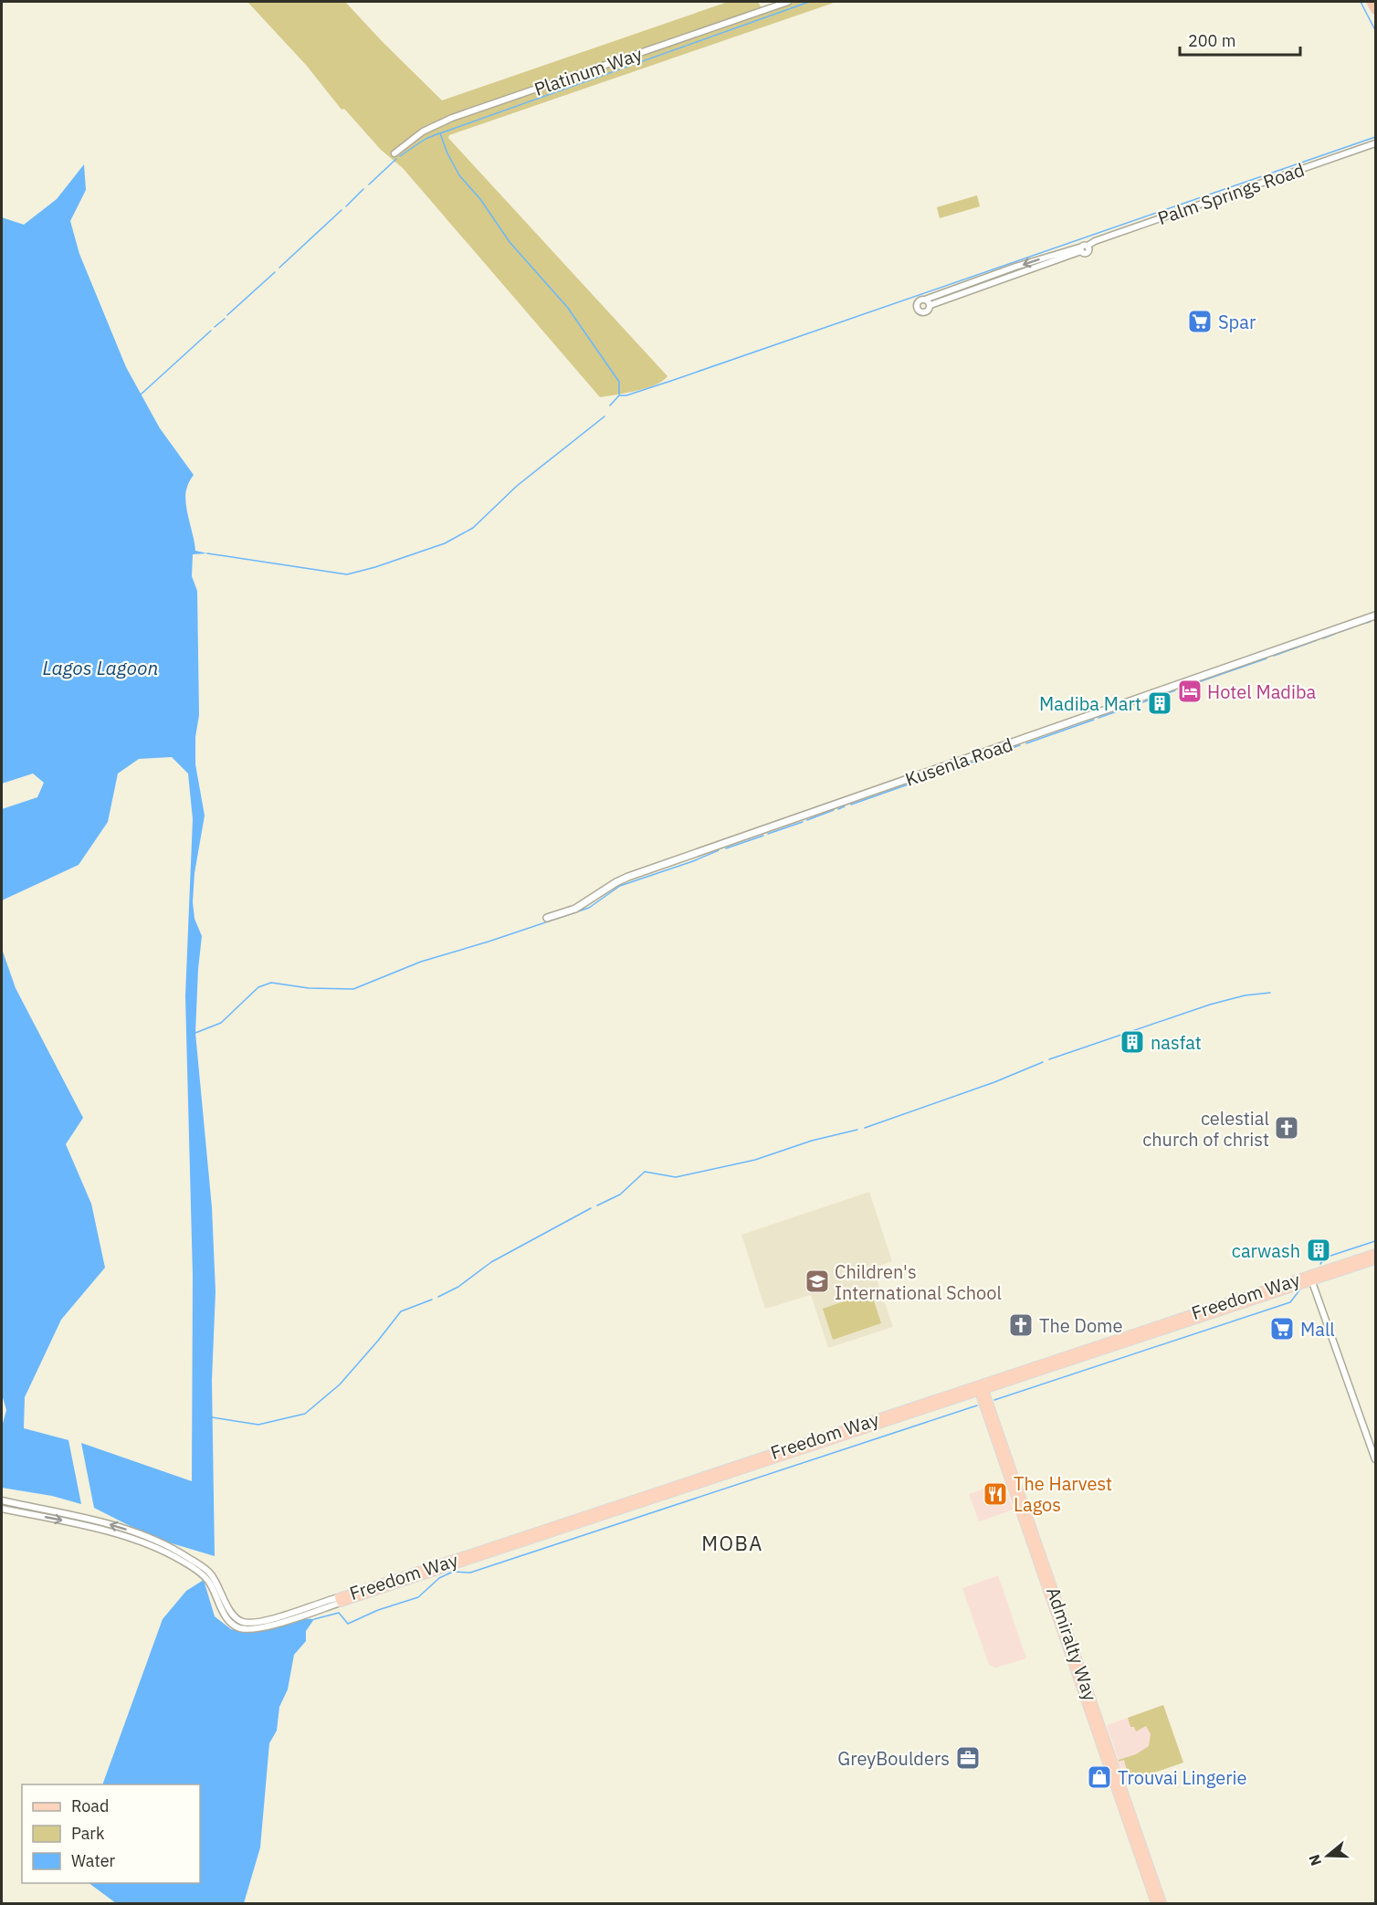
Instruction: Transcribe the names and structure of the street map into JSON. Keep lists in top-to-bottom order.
{
  "streets": {
    "main road": ["Kusenla Road", "Freedom Way", "Admiralty Way"],
    "street": ["Platinum Way", "Palm Springs Road"]
  },
  "crossings": [
    ["Freedom Way", "Admiralty Way"]
  ],
  "districts": ["MOBA"],
  "water": ["Lagos Lagoon"],
  "places": {
    "supermarket": ["Spar", "Mall"],
    "hotel": ["Hotel Madiba"],
    "building": ["Madiba Mart", "nasfat", "carwash"],
    "church": ["celestial church of christ", "The Dome"],
    "school or university": ["Children's International School"],
    "restaurant": ["The Harvest Lagos"],
    "office": ["GreyBoulders"],
    "shop": ["Trouvai Lingerie"]
  },
  "legend": ["Road", "Park", "Water"],
  "scale_bar": "200 m",
  "north": "left"
}
